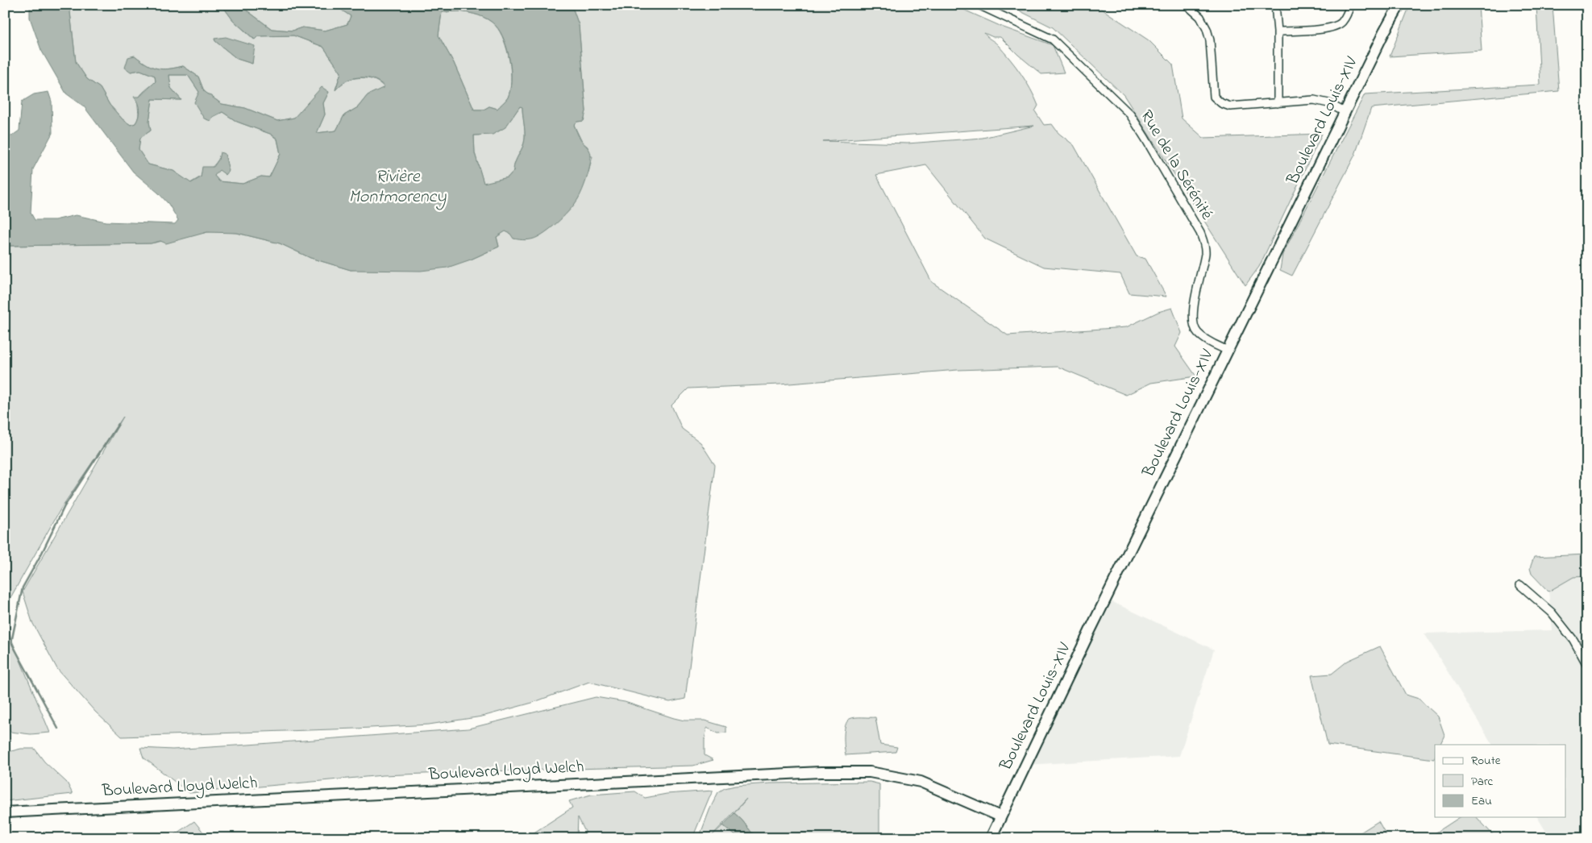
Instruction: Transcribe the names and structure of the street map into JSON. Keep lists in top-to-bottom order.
{
  "streets": {
    "main road": ["Boulevard Louis-XIV", "Boulevard Lloyd Welch"],
    "street": ["Rue de la Sérénité"]
  },
  "crossings": [
    ["Boulevard Louis-XIV", "Rue de la Sérénité"],
    ["Boulevard Louis-XIV", "Boulevard Lloyd Welch"]
  ],
  "water": ["Rivière Montmorency"],
  "legend": ["Route", "Parc", "Eau"]
}
